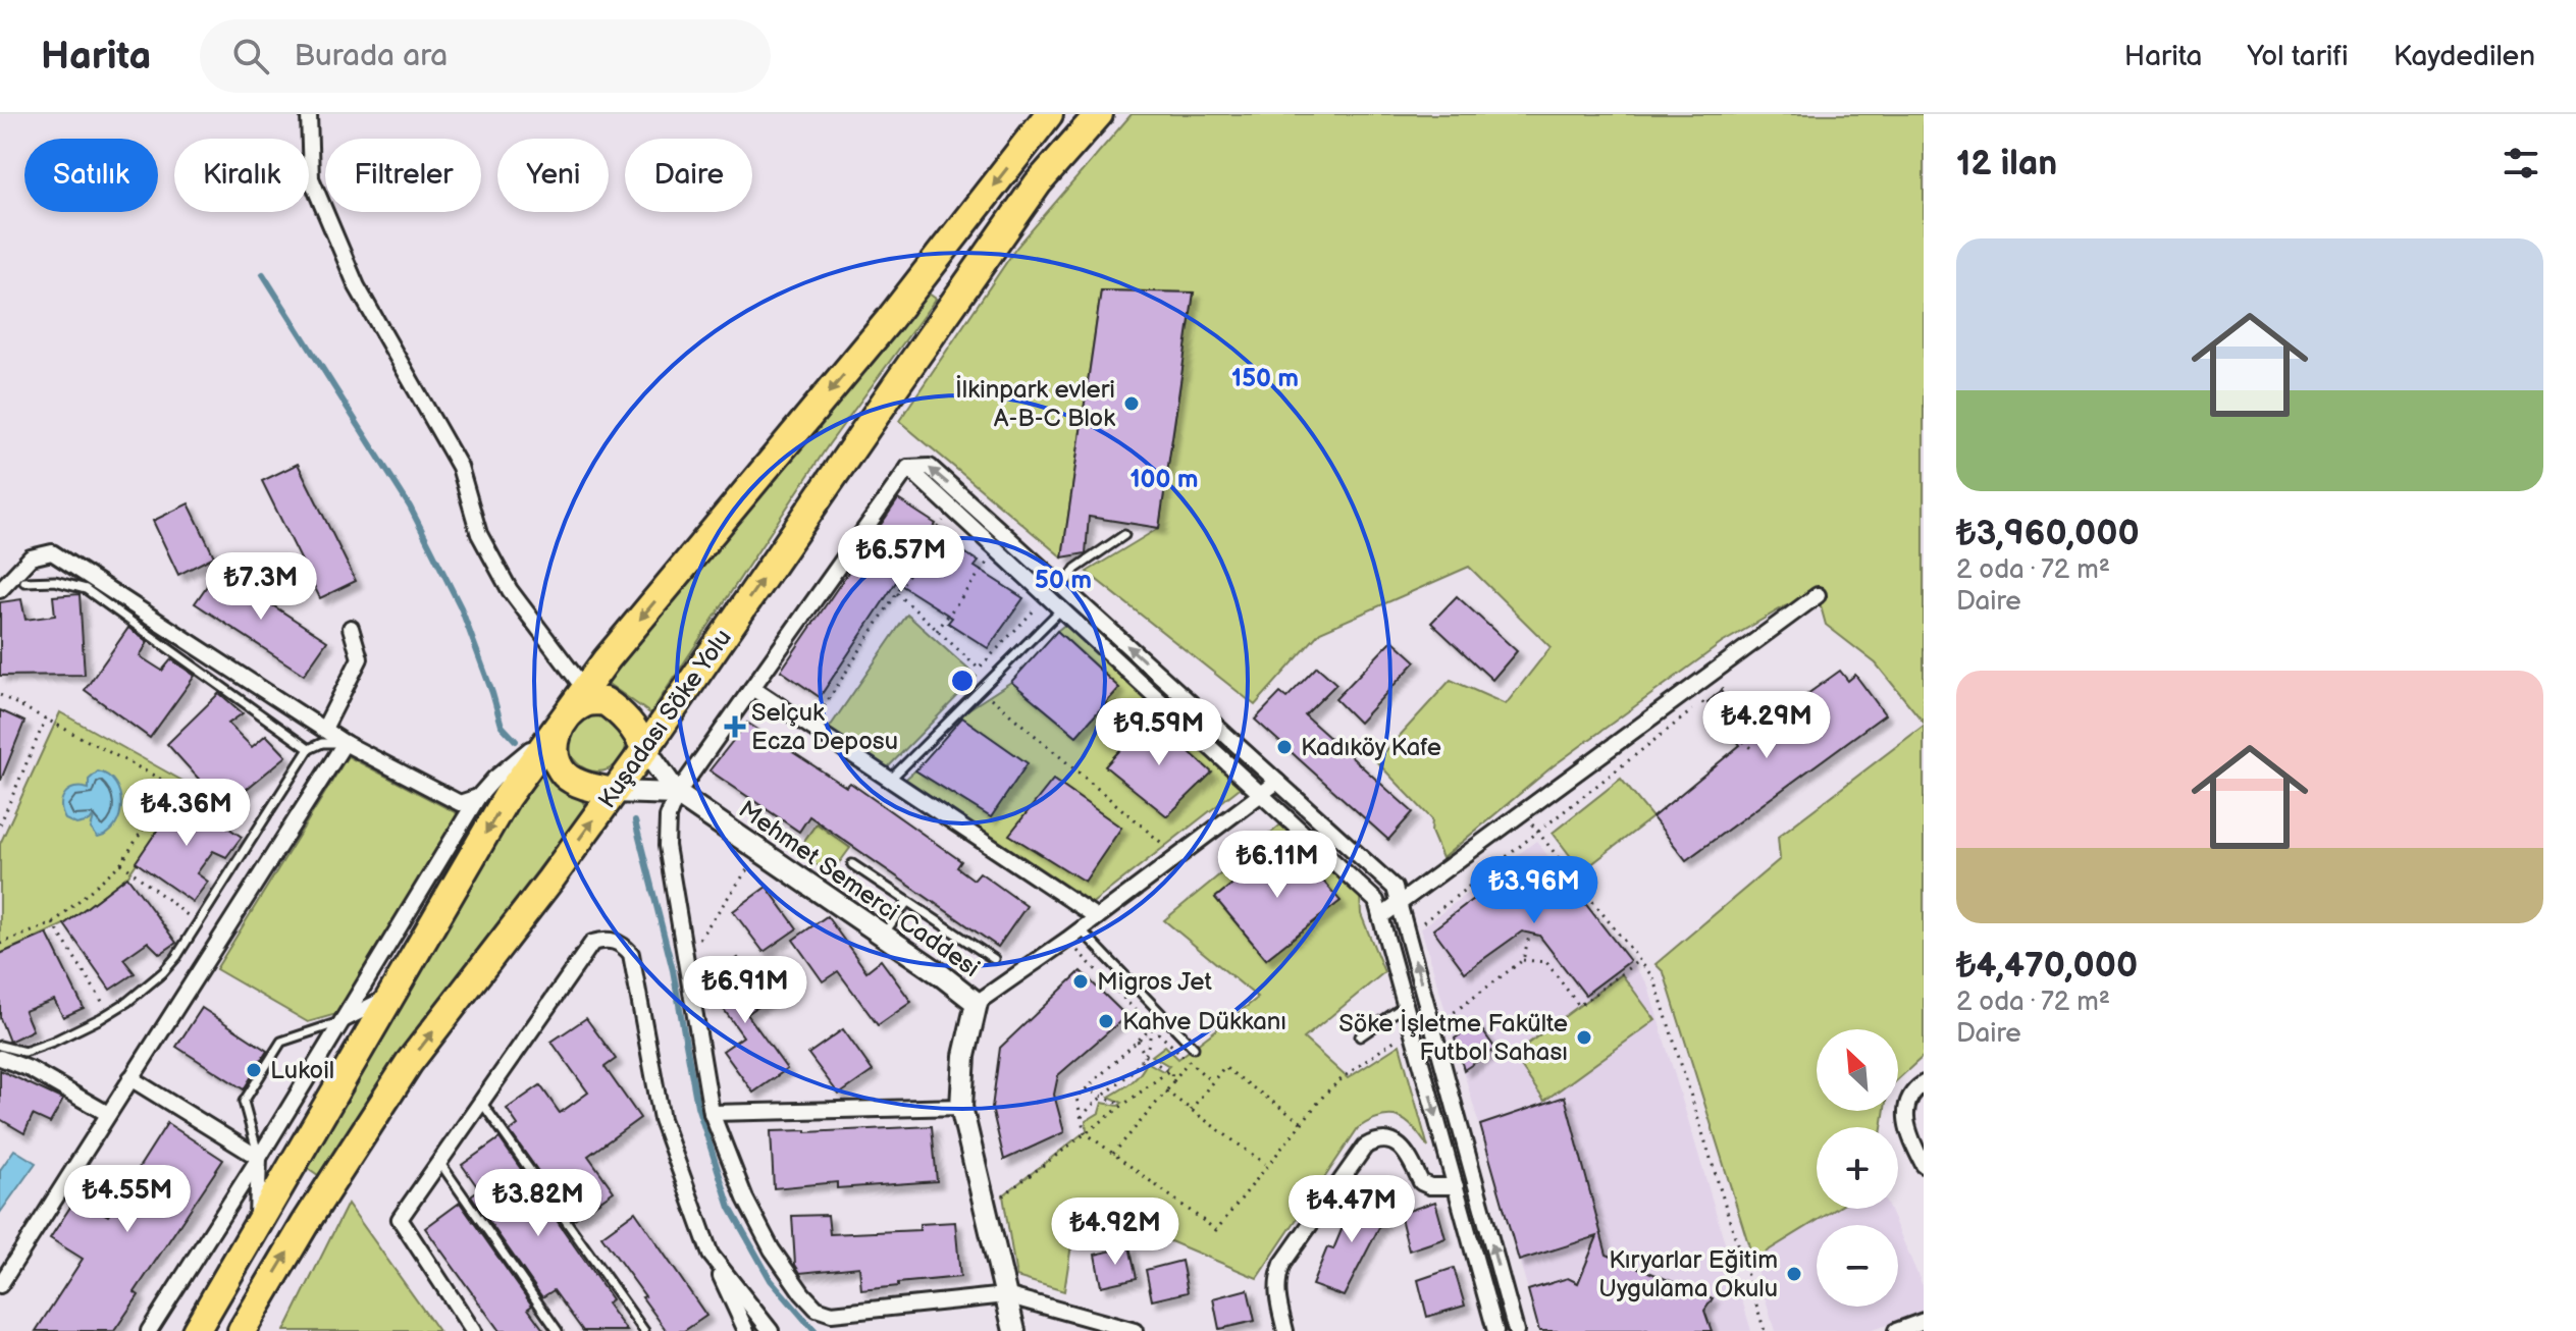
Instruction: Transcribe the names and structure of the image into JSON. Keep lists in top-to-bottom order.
{
  "streets": {
    "highway": ["Kuşadası Söke Yolu"],
    "street": ["Mehmet Semerci Caddesi"]
  },
  "crossings": [
    ["Kuşadası Söke Yolu", "Mehmet Semerci Caddesi"]
  ],
  "places": {
    "other": [
      "İlkinpark evleri A-B-C Blok",
      "Kadıköy Kafe",
      "Migros Jet",
      "Kahve Dükkanı",
      "Söke İşletme Fakülte Futbol Sahası",
      "Lukoil",
      "Kıryarlar Eğitim Uygulama Okulu"
    ],
    "health": ["Selçuk Ecza Deposu"]
  },
  "north": "top left",
  "page": {
    "header": "Harita",
    "search": "Burada ara",
    "nav": ["Harita", "Yol tarifi", "Kaydedilen"],
    "heading": "12 ilan",
    "chip": [
      "Satılık",
      "Kiralık",
      "Filtreler",
      "Yeni",
      "Daire"
    ],
    "list": [
      {
        "name": "₺3,960,000",
        "note": "2 oda · 72 m² · Daire"
      },
      {
        "name": "₺4,470,000",
        "note": "2 oda · 72 m² · Daire"
      }
    ],
    "price": [
      "₺6.57M",
      "₺7.3M",
      "₺4.29M",
      "₺9.59M",
      "₺4.36M",
      "₺6.11M",
      "₺3.96M",
      "₺6.91M",
      "₺4.55M",
      "₺3.82M",
      "₺4.47M",
      "₺4.92M"
    ],
    "map_buttons": ["+", "−"]
  },
  "rings": ["150 m", "100 m", "50 m"]
}
